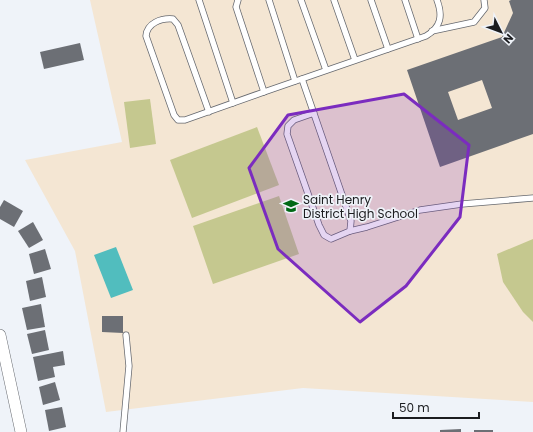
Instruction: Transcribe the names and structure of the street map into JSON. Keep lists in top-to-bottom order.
{
  "places": {
    "school or university": ["Saint Henry District High School"]
  },
  "scale_bar": "50 m",
  "north": "bottom right"
}
